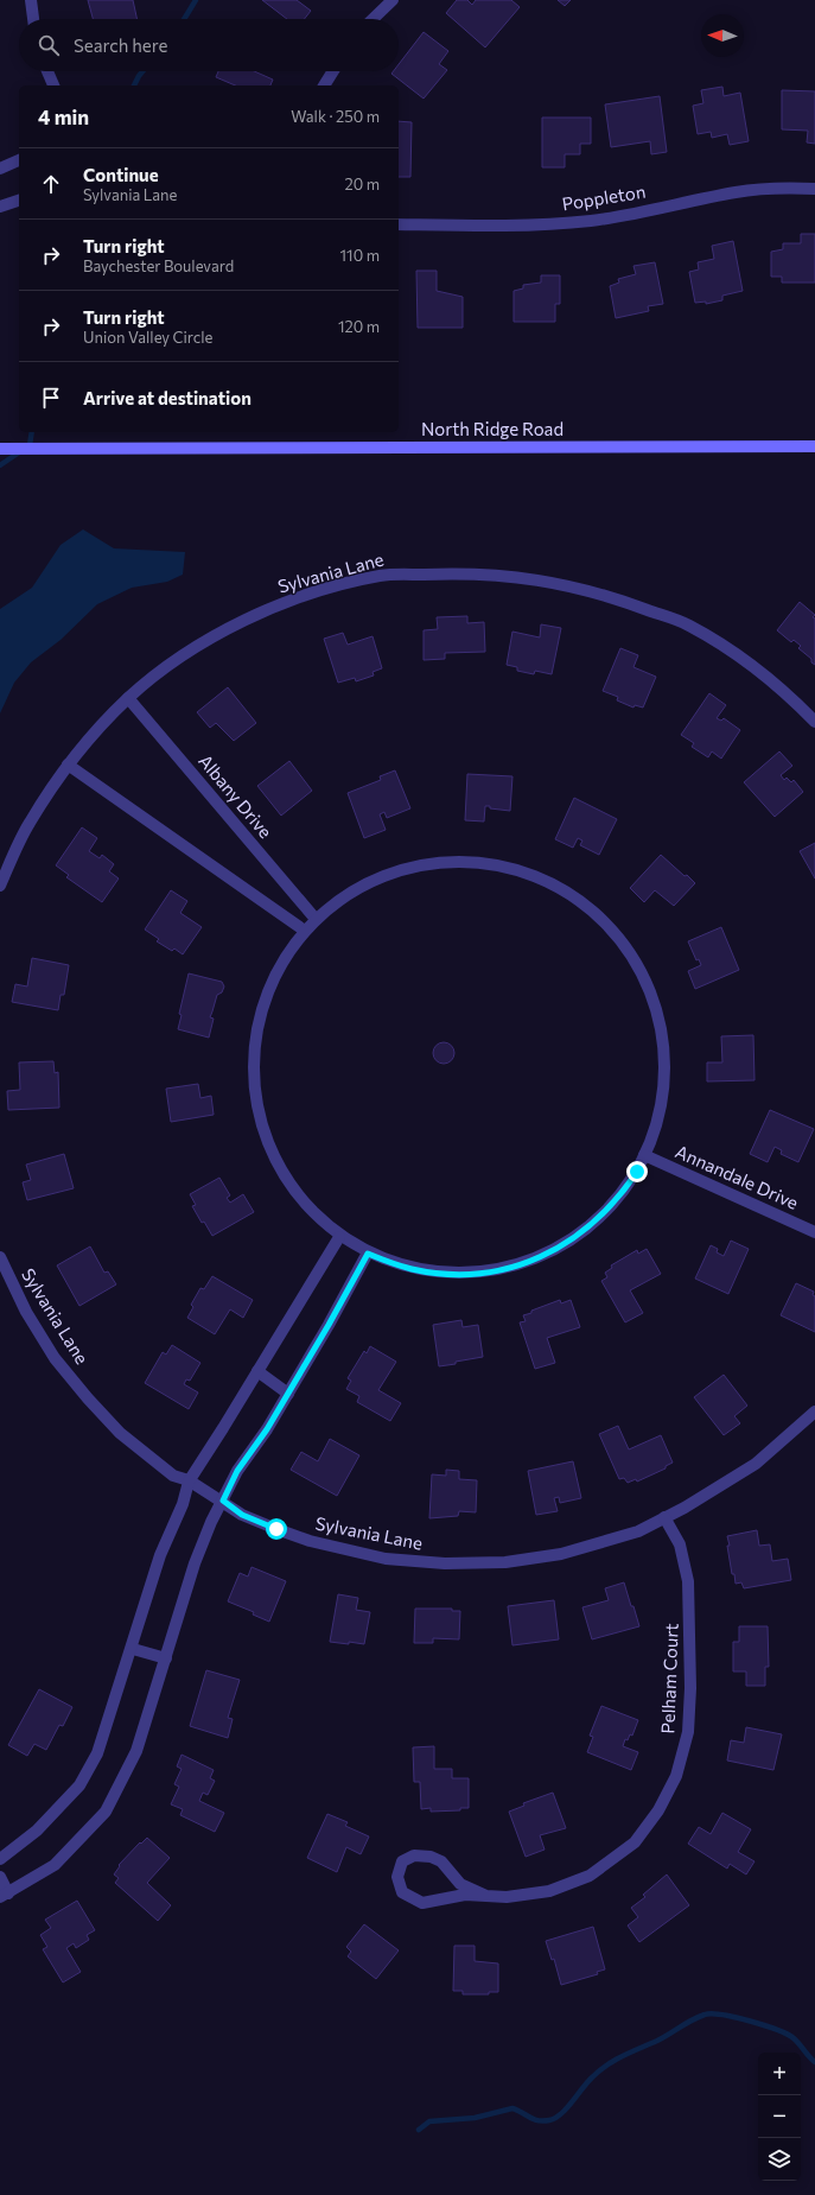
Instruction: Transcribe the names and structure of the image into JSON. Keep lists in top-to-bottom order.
{
  "streets": {
    "street": [
      "Poppleton",
      "North Ridge Road",
      "Sylvania Lane",
      "Albany Drive",
      "Annandale Drive",
      "Pelham Court"
    ]
  },
  "crossings": [
    ["Sylvania Lane", "Albany Drive"],
    ["Sylvania Lane", "Pelham Court"]
  ],
  "north": "left",
  "page": {
    "search": "Search here",
    "heading": ["4 min", "Walk · 250 m"],
    "list": [
      ["Continue", "Sylvania Lane", "20 m"],
      ["Turn right", "Baychester Boulevard", "110 m"],
      ["Turn right", "Union Valley Circle", "120 m"],
      "Arrive at destination"
    ],
    "map_buttons": ["+", "−"]
  }
}
